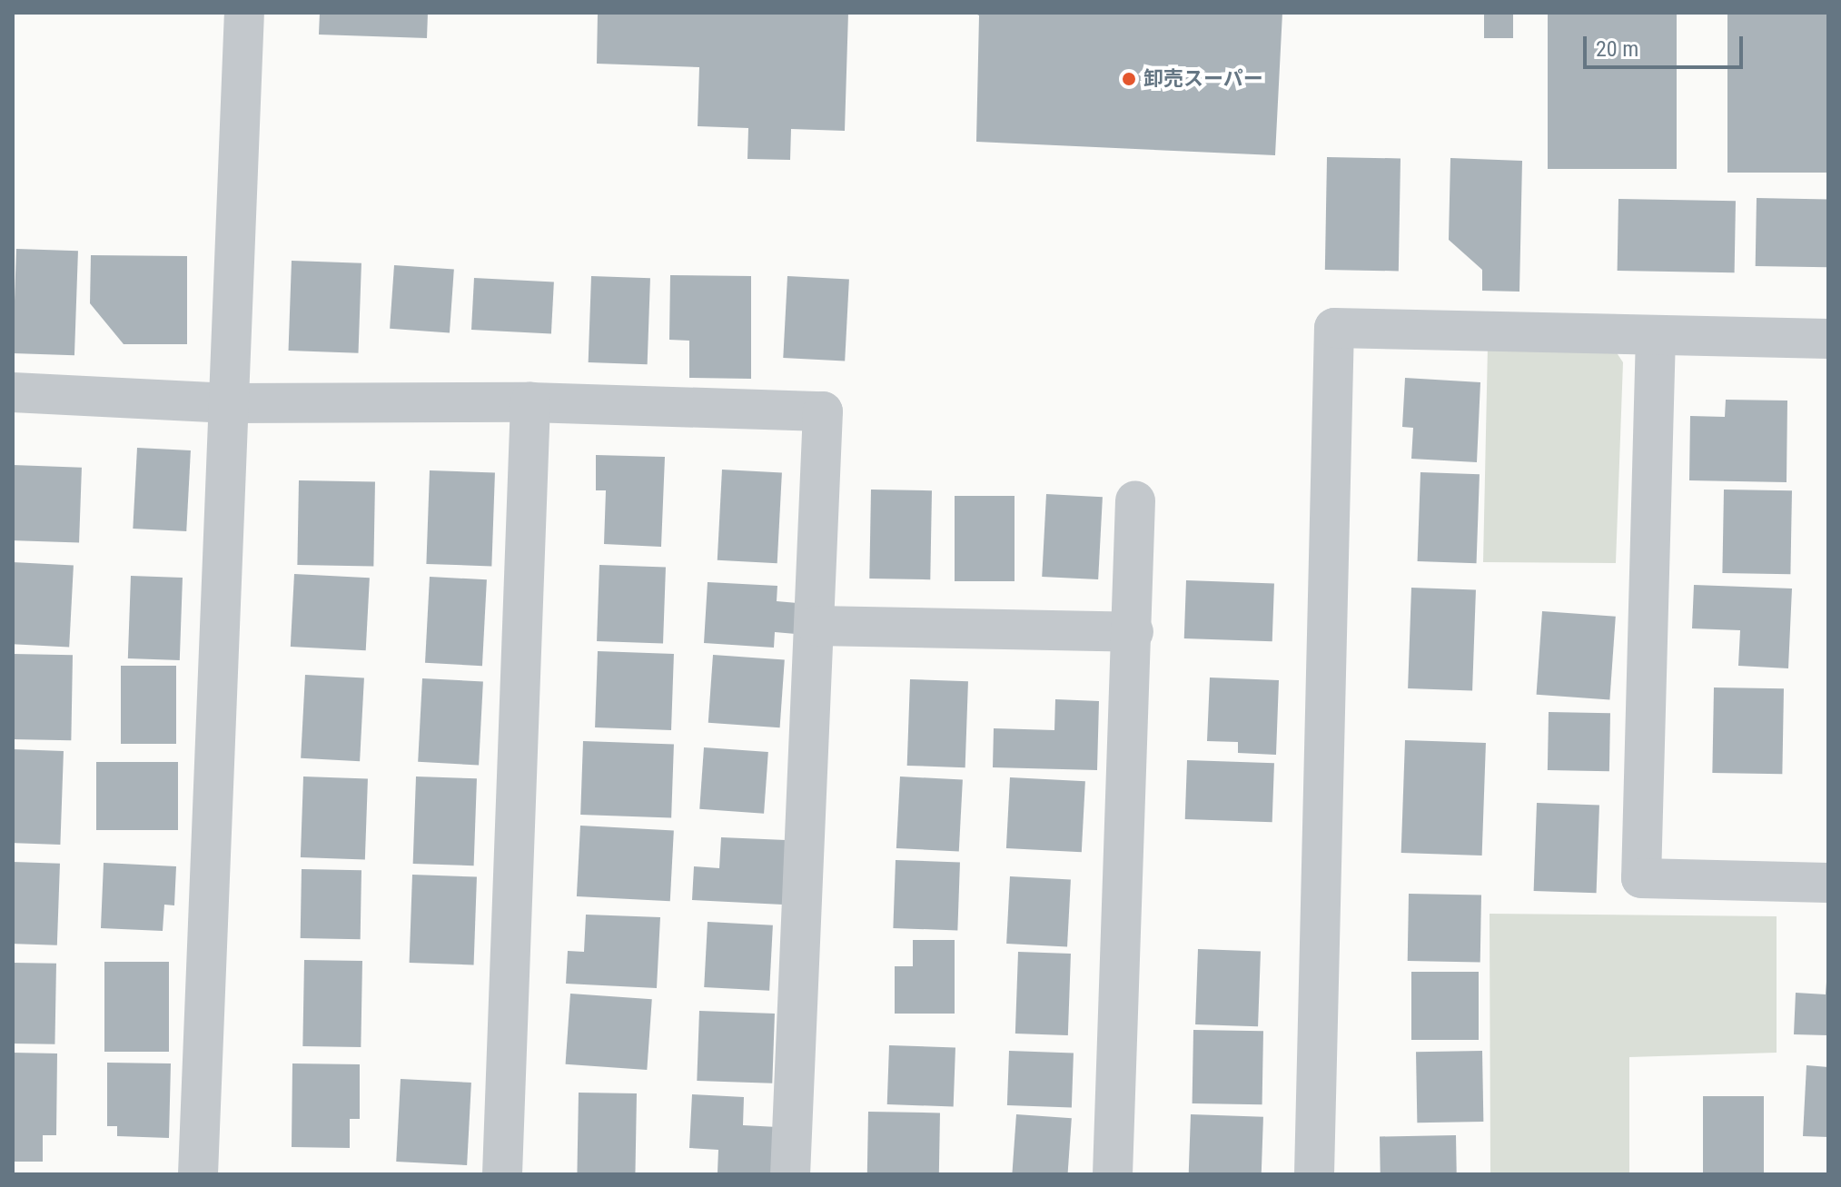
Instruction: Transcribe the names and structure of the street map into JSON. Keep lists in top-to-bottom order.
{
  "places": ["卸売スーパー"],
  "scale_bar": "20 m"
}
